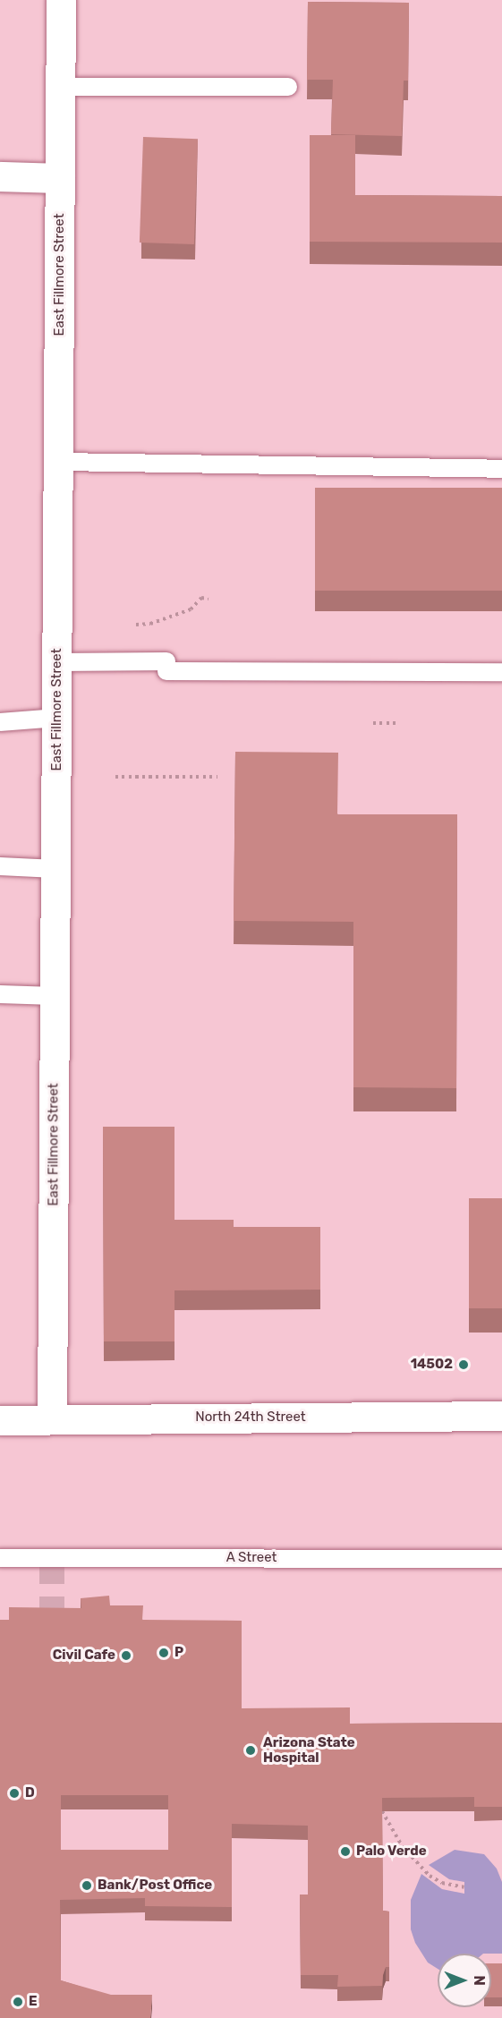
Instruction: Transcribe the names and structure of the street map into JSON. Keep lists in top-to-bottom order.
{
  "streets": {
    "street": ["East Fillmore Street", "North 24th Street"],
    "lane": ["A Street"]
  },
  "crossings": [
    ["East Fillmore Street", "North 24th Street"]
  ],
  "places": [
    "14502",
    "P",
    "Civil Cafe",
    "Arizona State Hospital",
    "D",
    "Palo Verde",
    "Bank/Post Office",
    "E"
  ],
  "north": "right"
}
